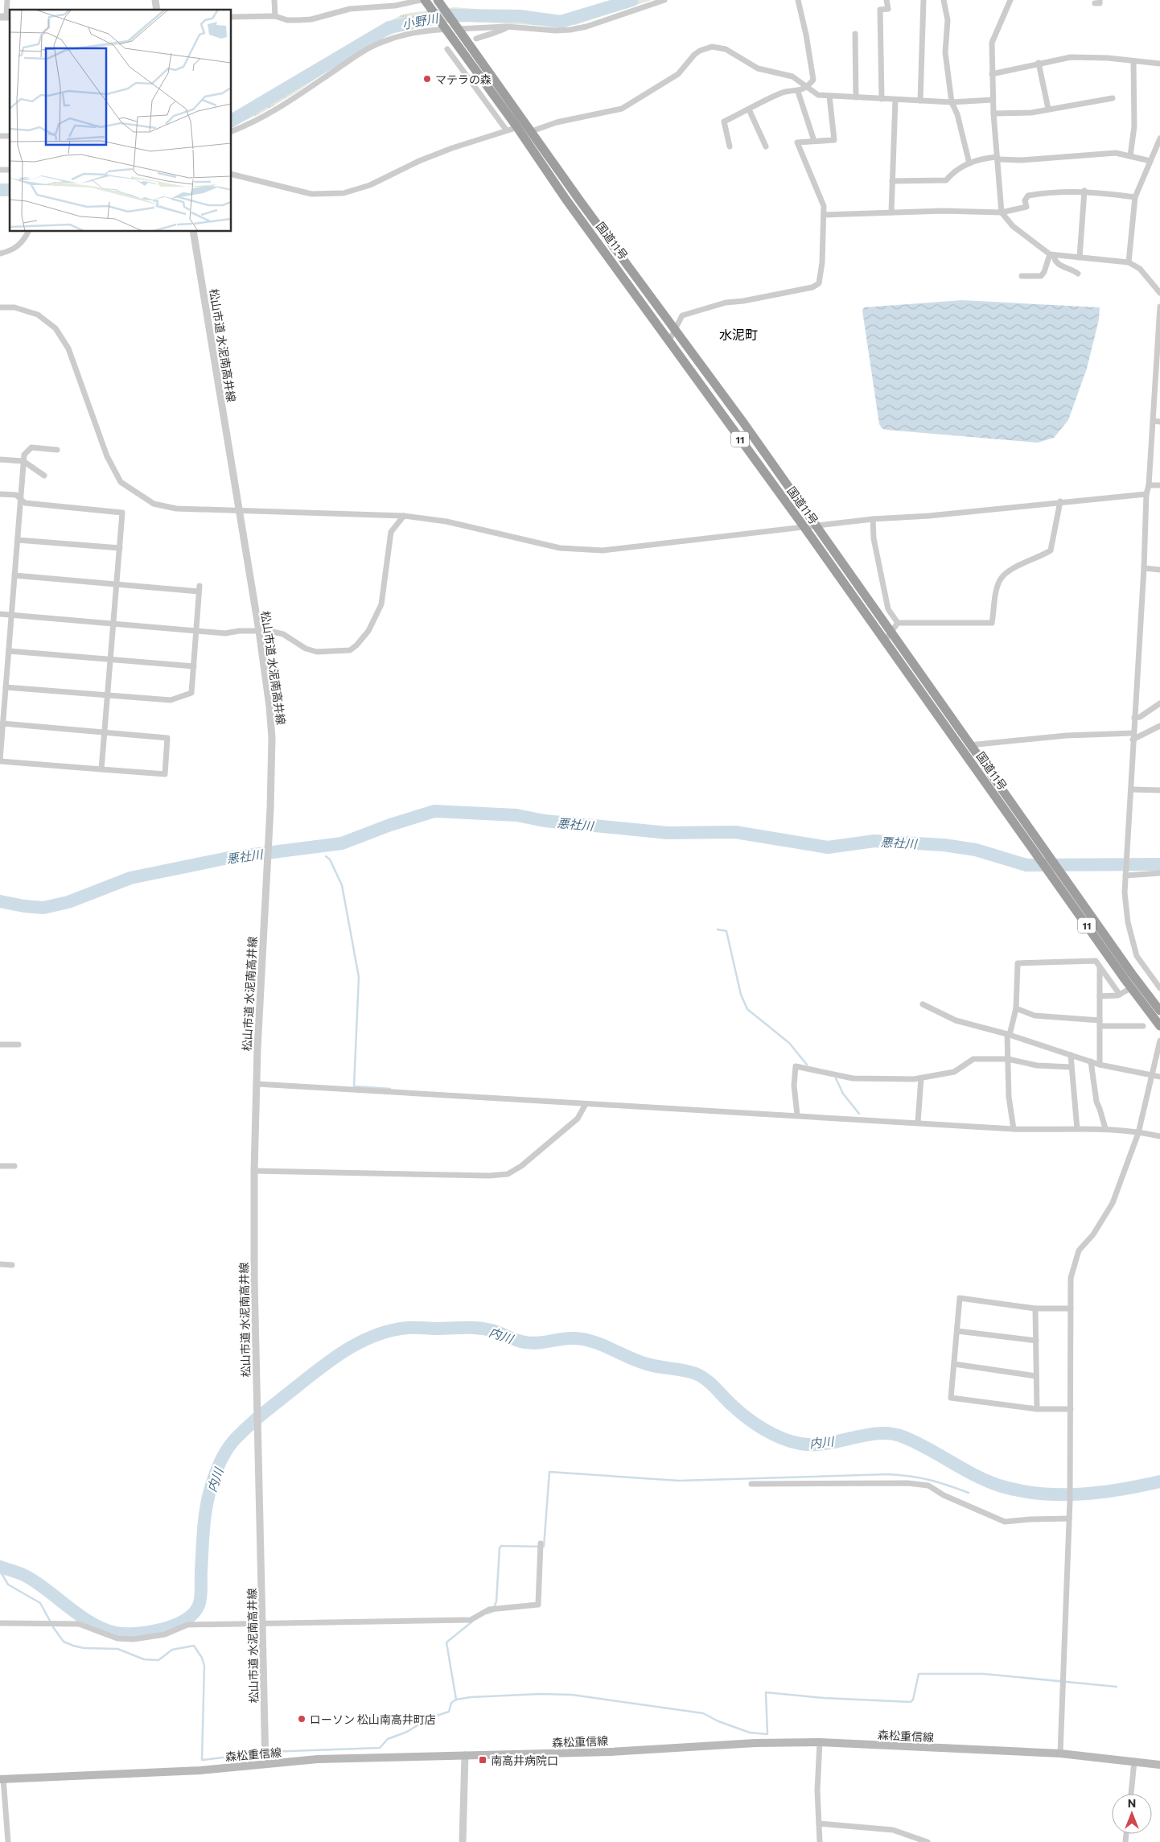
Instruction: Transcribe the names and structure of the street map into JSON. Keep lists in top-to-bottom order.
{
  "streets": {
    "highway": ["国道11号", "11"],
    "main road": ["森松重信線"],
    "street": ["松山市道 水泥南高井線"]
  },
  "crossings": [
    ["松山市道 水泥南高井線", "森松重信線"]
  ],
  "districts": ["水泥町"],
  "water": ["小野川", "悪社川", "内川"],
  "places": {
    "other": ["マテラの森", "ローソン 松山南高井町店"],
    "transit": ["南高井病院口"]
  },
  "north": "top"
}
